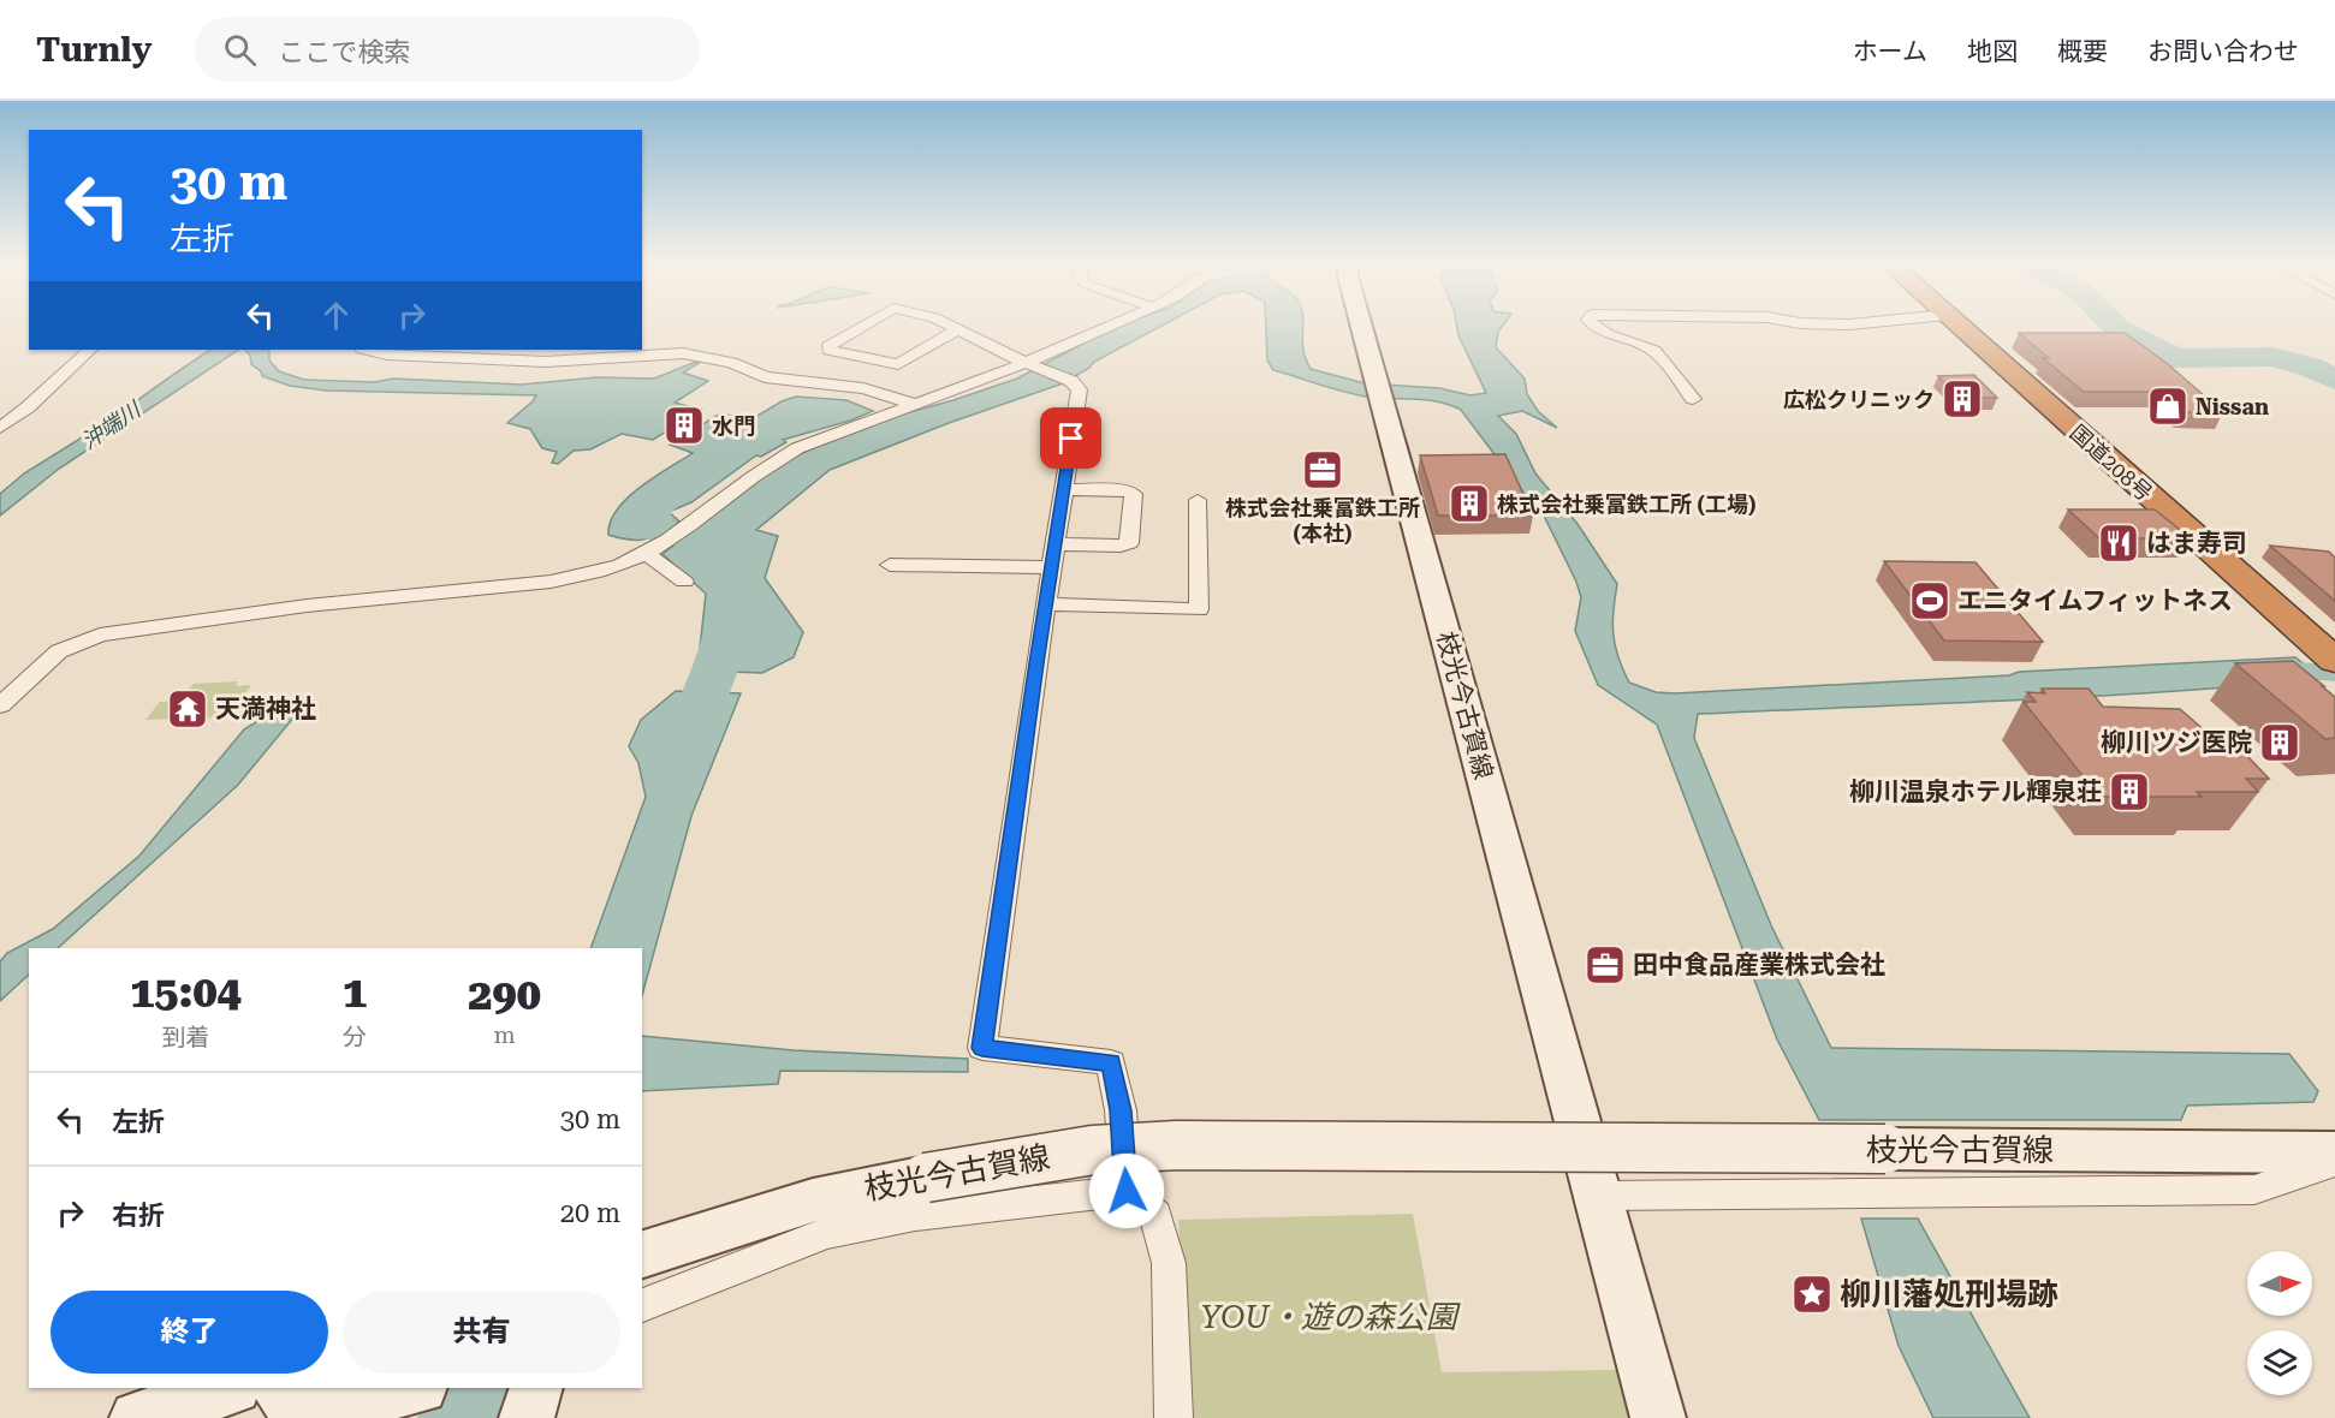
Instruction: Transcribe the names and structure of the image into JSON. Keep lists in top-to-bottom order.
{
  "streets": {
    "highway": ["国道208号"],
    "main road": ["枝光今古賀線"]
  },
  "water": ["沖端川"],
  "parks": ["YOU・遊の森公園"],
  "places": {
    "building": [
      "広松クリニック",
      "水門",
      "株式会社乗富鉄工所 (工場)",
      "柳川ツジ医院",
      "柳川温泉ホテル輝泉荘"
    ],
    "shop": ["Nissan"],
    "office": ["株式会社乗富鉄工所 (本社)", "田中食品産業株式会社"],
    "restaurant": ["はま寿司"],
    "sports": ["エニタイムフィットネス"],
    "temple": ["天満神社"],
    "place": ["柳川藩処刑場跡"]
  },
  "north": "right",
  "page": {
    "header": "Turnly",
    "search": "ここで検索",
    "nav": [
      "ホーム",
      "地図",
      "概要",
      "お問い合わせ"
    ],
    "turn": ["30 m", "左折"],
    "eta": [
      "15:04",
      "到着",
      "1",
      "分",
      "290",
      "m"
    ],
    "list": [
      {
        "name": "左折",
        "value": "30 m"
      },
      {
        "name": "右折",
        "value": "20 m"
      }
    ],
    "buttons": ["終了", "共有"]
  }
}
